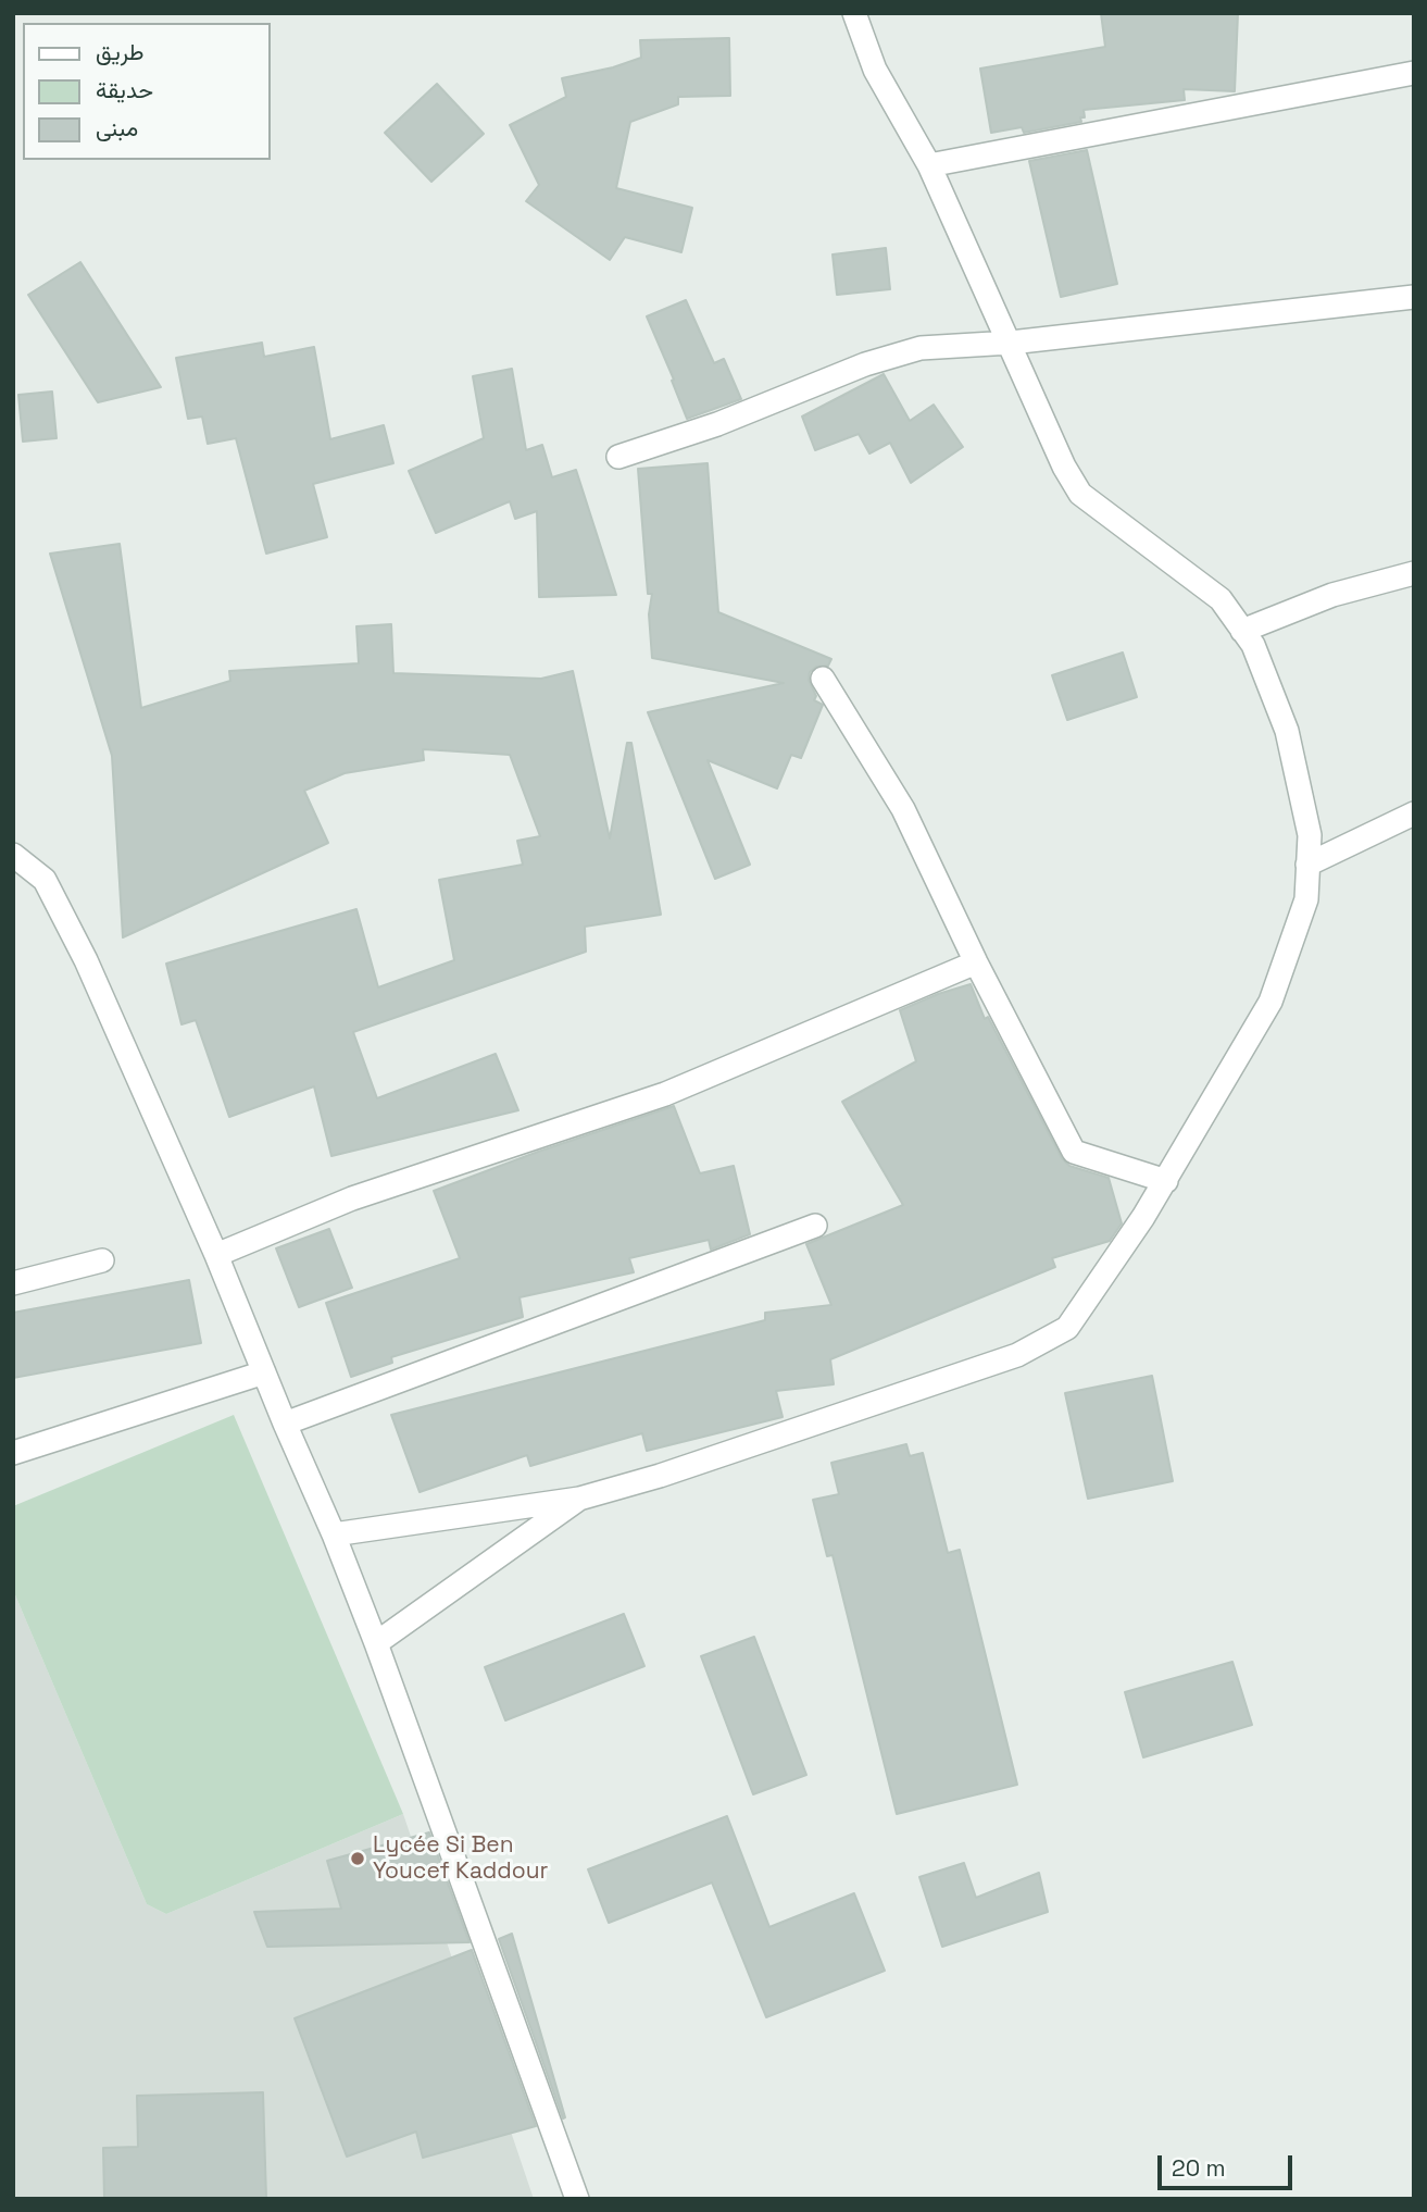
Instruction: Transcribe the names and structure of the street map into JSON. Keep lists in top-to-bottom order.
{
  "places": ["Lycée Si Ben Youcef Kaddour"],
  "legend": ["طريق", "حديقة", "مبنى"],
  "scale_bar": "20 m"
}
